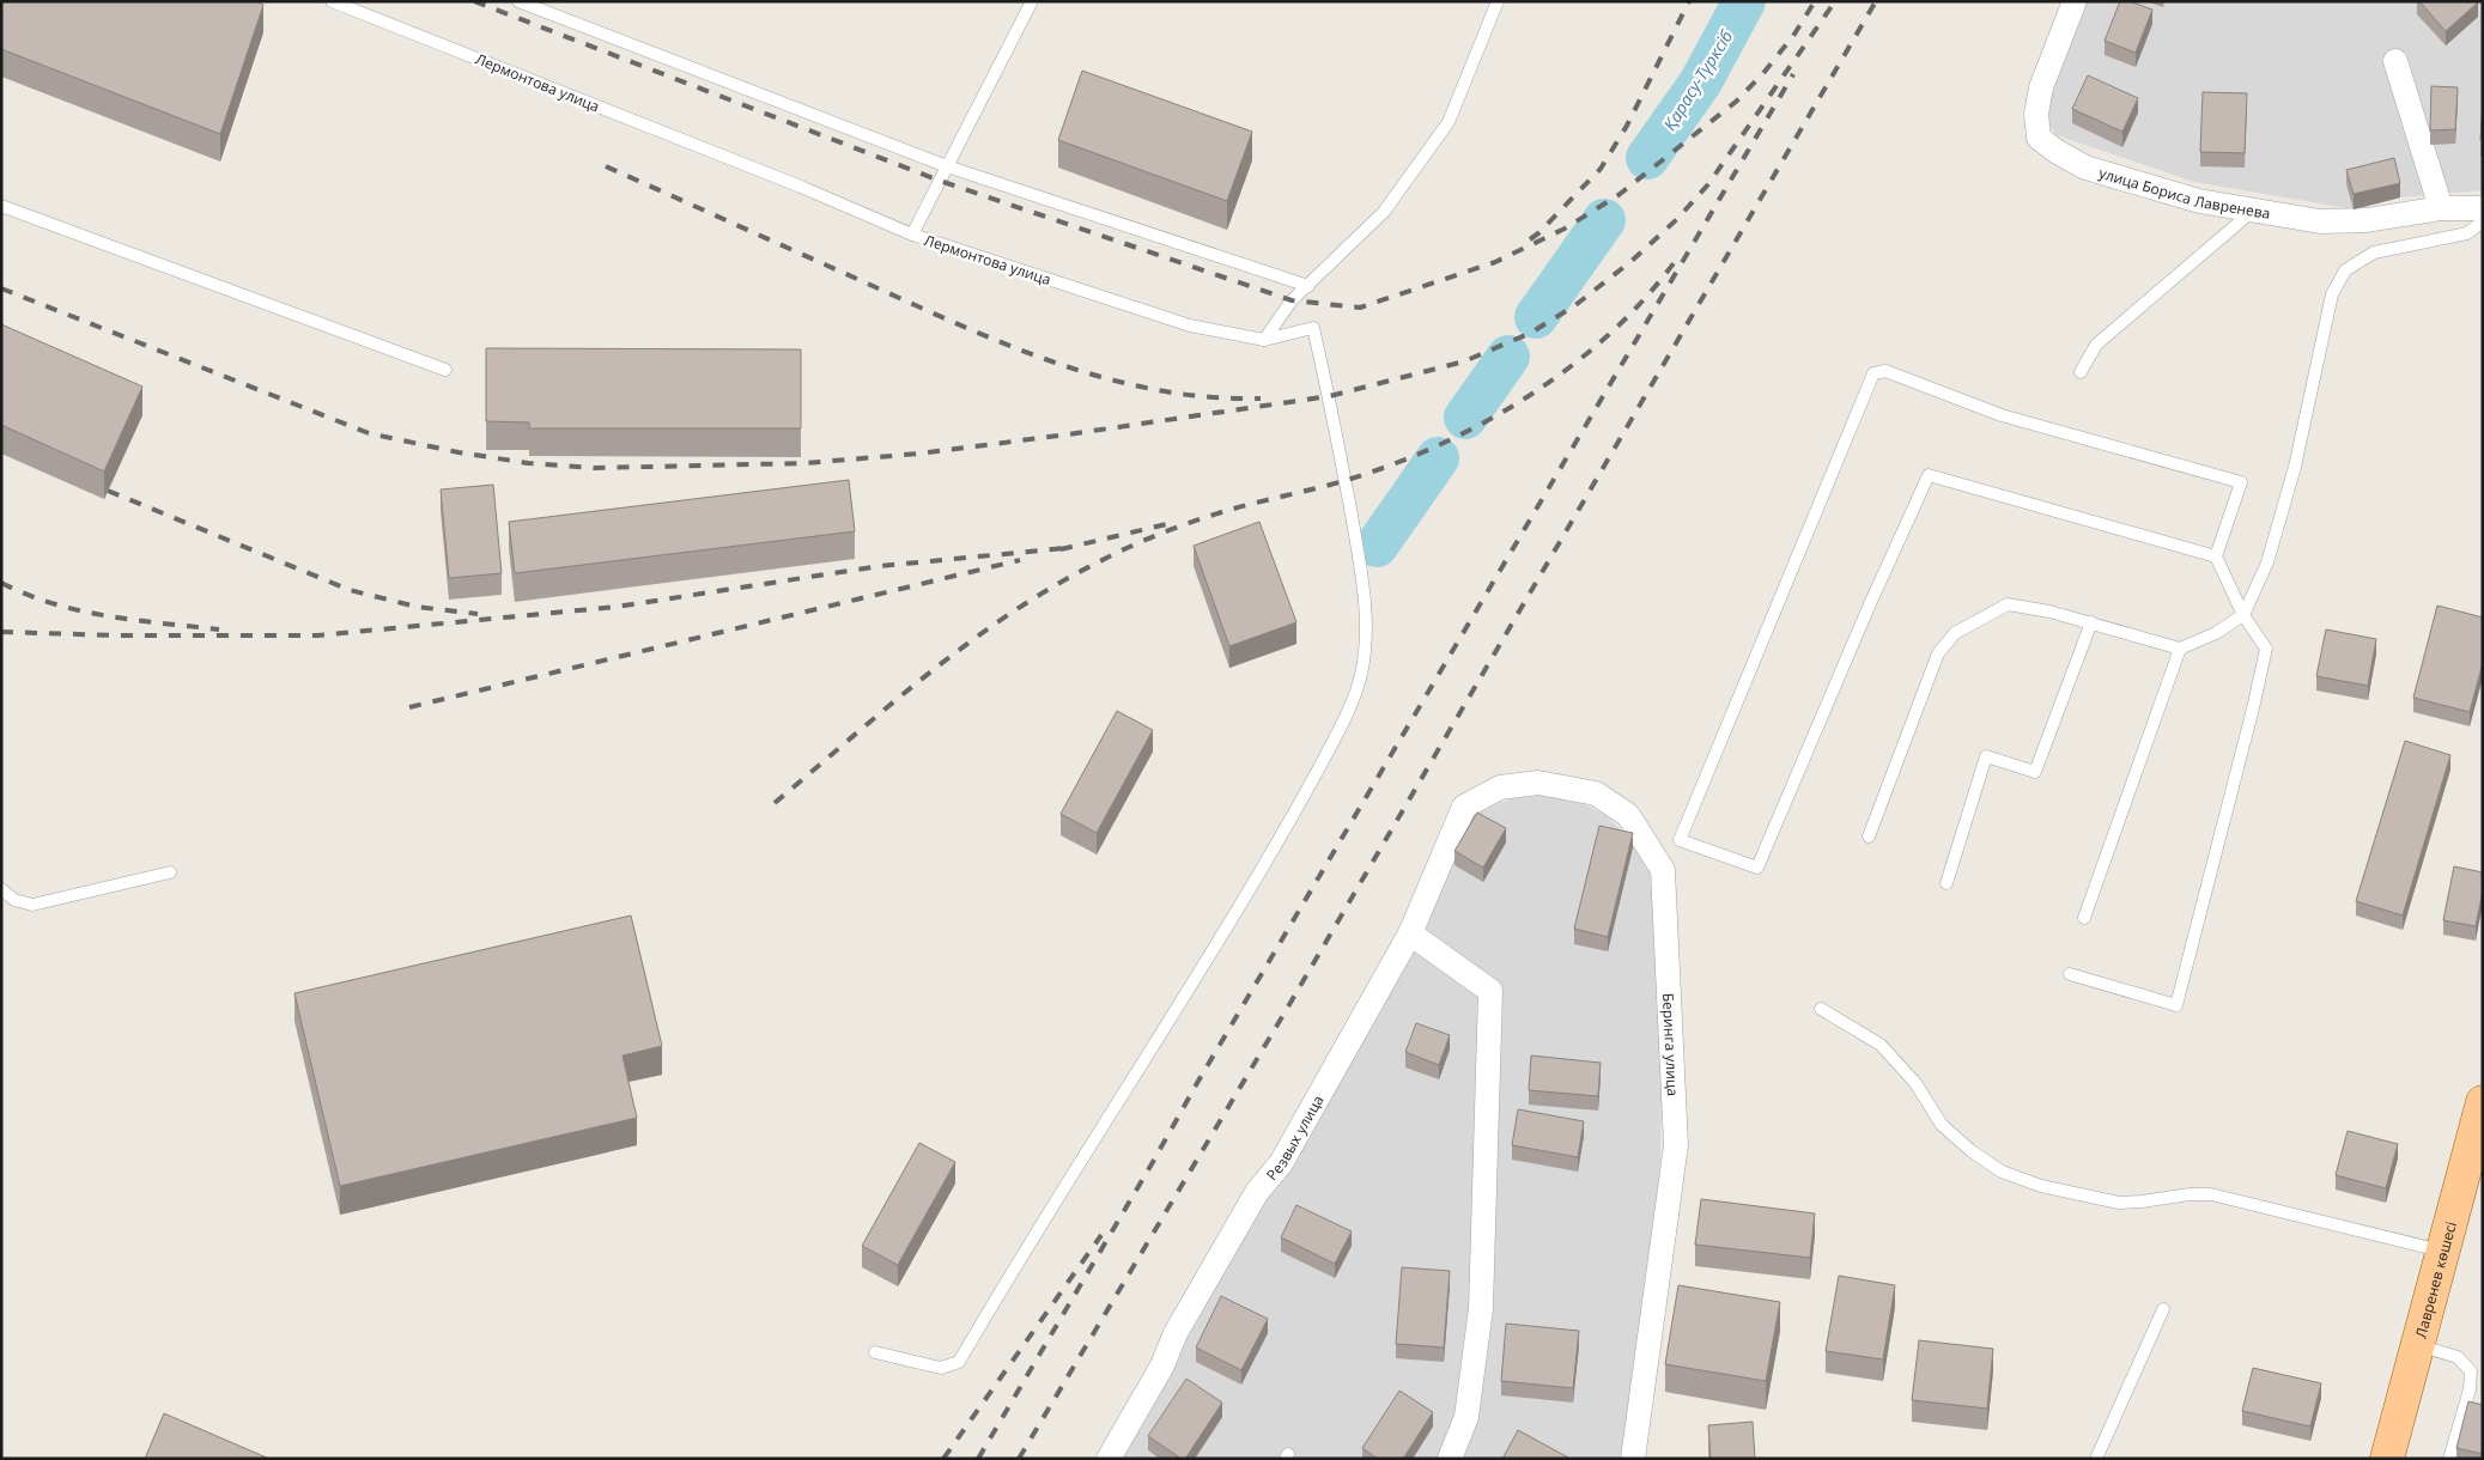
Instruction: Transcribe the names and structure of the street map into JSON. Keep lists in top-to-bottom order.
{
  "streets": {
    "main road": ["Лавренев көшесі"],
    "street": ["улица Бориса Лавренева", "Беринга улица", "Резвых улица"],
    "lane": ["Лермонтова улица"]
  },
  "crossings": [
    ["Беринга улица", "Резвых улица"]
  ],
  "water": ["Қарасу-Түрксіб"]
}
